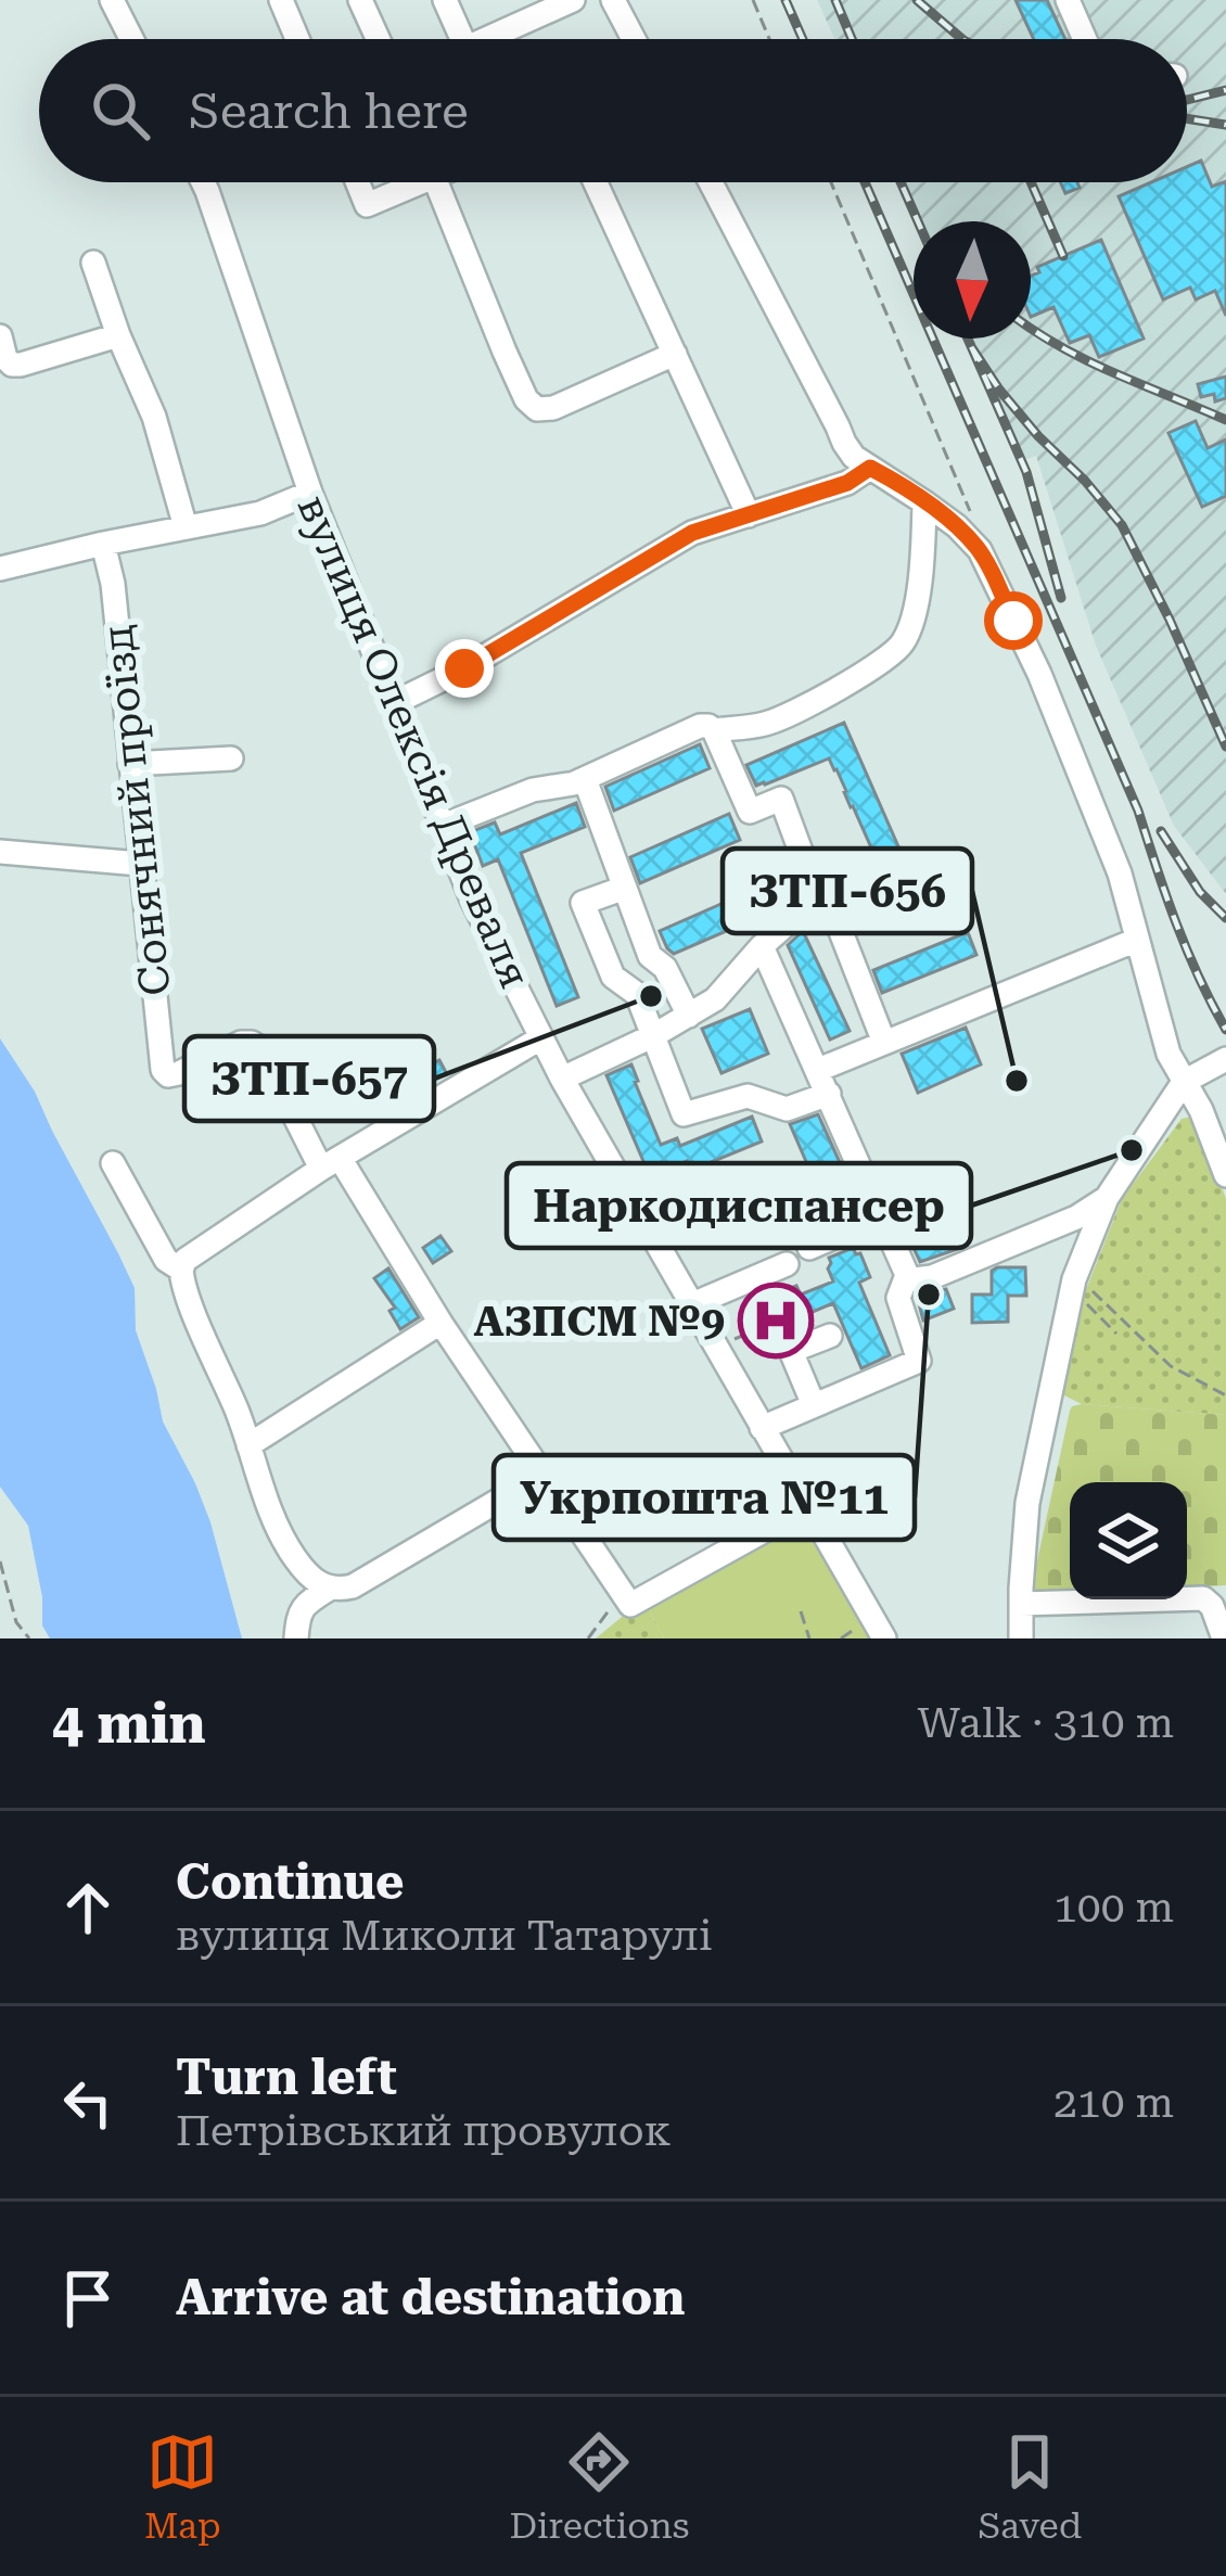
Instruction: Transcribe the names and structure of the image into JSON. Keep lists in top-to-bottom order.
{
  "streets": {
    "street": ["вулиця Олексія Древаля", "Сонячний проїзд"]
  },
  "places": {
    "other": [
      "ЗТП-657",
      "ЗТП-656",
      "Наркодиспансер",
      "Укрпошта №11"
    ],
    "hospital": ["АЗПСМ №9"]
  },
  "north": "bottom",
  "page": {
    "search": "Search here",
    "heading": ["4 min", "Walk · 310 m"],
    "list": [
      ["Continue", "вулиця Миколи Татарулі", "100 m"],
      ["Turn left", "Петрівський провулок", "210 m"],
      "Arrive at destination"
    ],
    "nav": ["Map", "Directions", "Saved"]
  }
}
